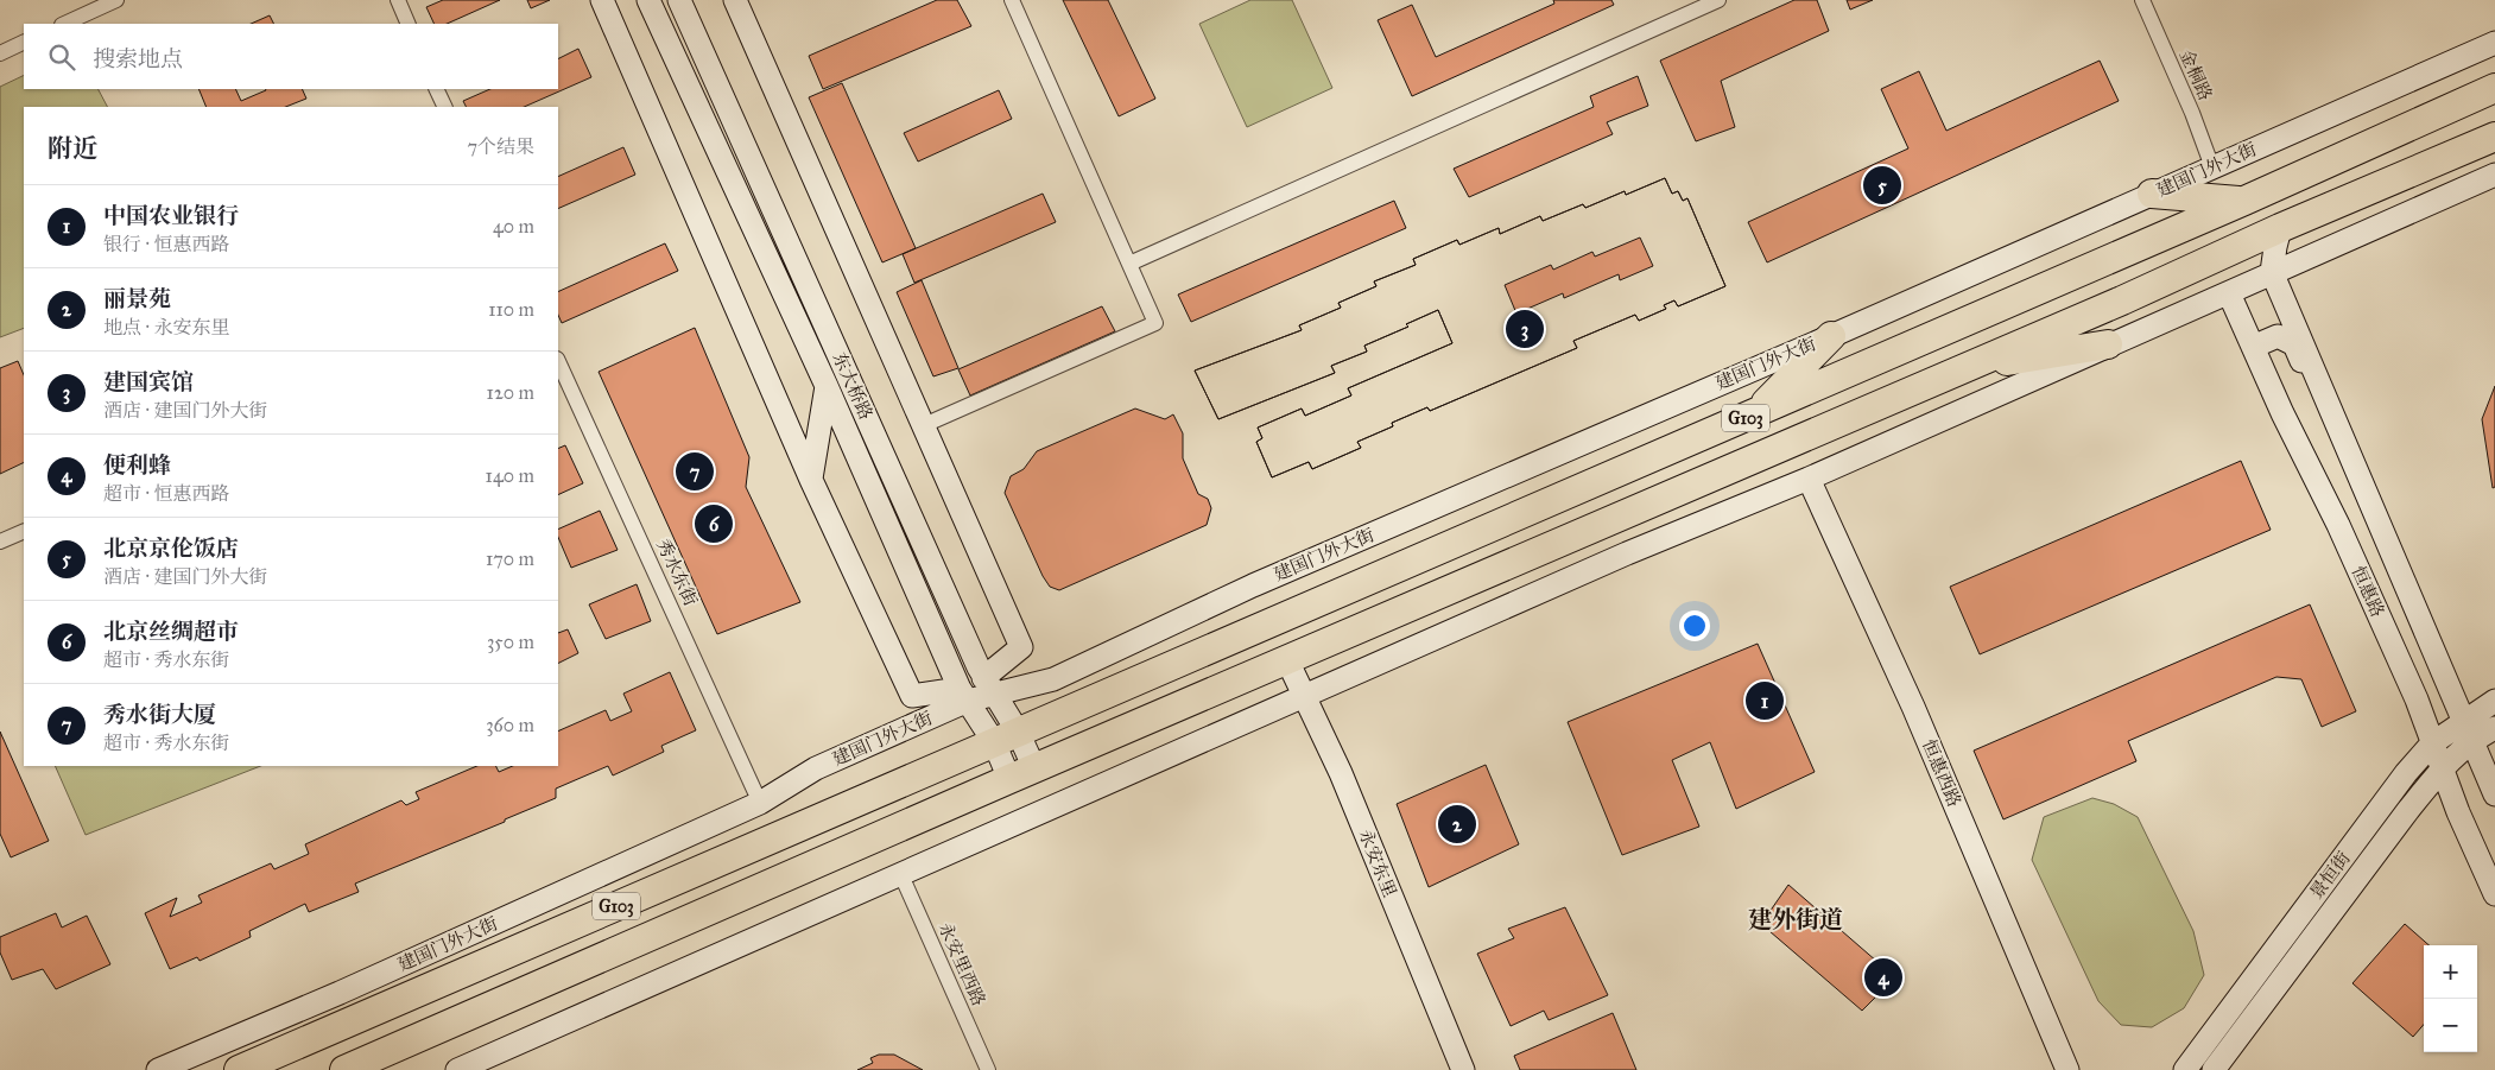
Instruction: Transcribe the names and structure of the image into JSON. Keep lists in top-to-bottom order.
{
  "streets": {
    "highway": ["建国门外大街", "G103"],
    "street": [
      "金桐路",
      "东大桥路",
      "秀水东街",
      "恒惠路",
      "恒惠西路",
      "永安东里",
      "景恒街",
      "永安里西路"
    ]
  },
  "crossings": [
    ["金桐路", "建国门外大街"],
    ["建国门外大街", "东大桥路"],
    ["建国门外大街", "秀水东街"],
    ["东大桥路", "G103"],
    ["G103", "永安东里"],
    ["恒惠路", "景恒街"]
  ],
  "districts": ["建外街道"],
  "page": {
    "search": "搜索地点",
    "heading": ["附近", "7个结果"],
    "pins": [
      "5",
      "3",
      "7",
      "6",
      "1",
      "2",
      "4"
    ],
    "list": [
      {
        "mark": "1",
        "name": "中国农业银行",
        "note": "银行 · 恒惠西路",
        "value": "40 m"
      },
      {
        "mark": "2",
        "name": "丽景苑",
        "note": "地点 · 永安东里",
        "value": "110 m"
      },
      {
        "mark": "3",
        "name": "建国宾馆",
        "note": "酒店 · 建国门外大街",
        "value": "120 m"
      },
      {
        "mark": "4",
        "name": "便利蜂",
        "note": "超市 · 恒惠西路",
        "value": "140 m"
      },
      {
        "mark": "5",
        "name": "北京京伦饭店",
        "note": "酒店 · 建国门外大街",
        "value": "170 m"
      },
      {
        "mark": "6",
        "name": "北京丝绸超市",
        "note": "超市 · 秀水东街",
        "value": "350 m"
      },
      {
        "mark": "7",
        "name": "秀水街大厦",
        "note": "超市 · 秀水东街",
        "value": "360 m"
      }
    ],
    "map_buttons": ["+", "−"]
  }
}
